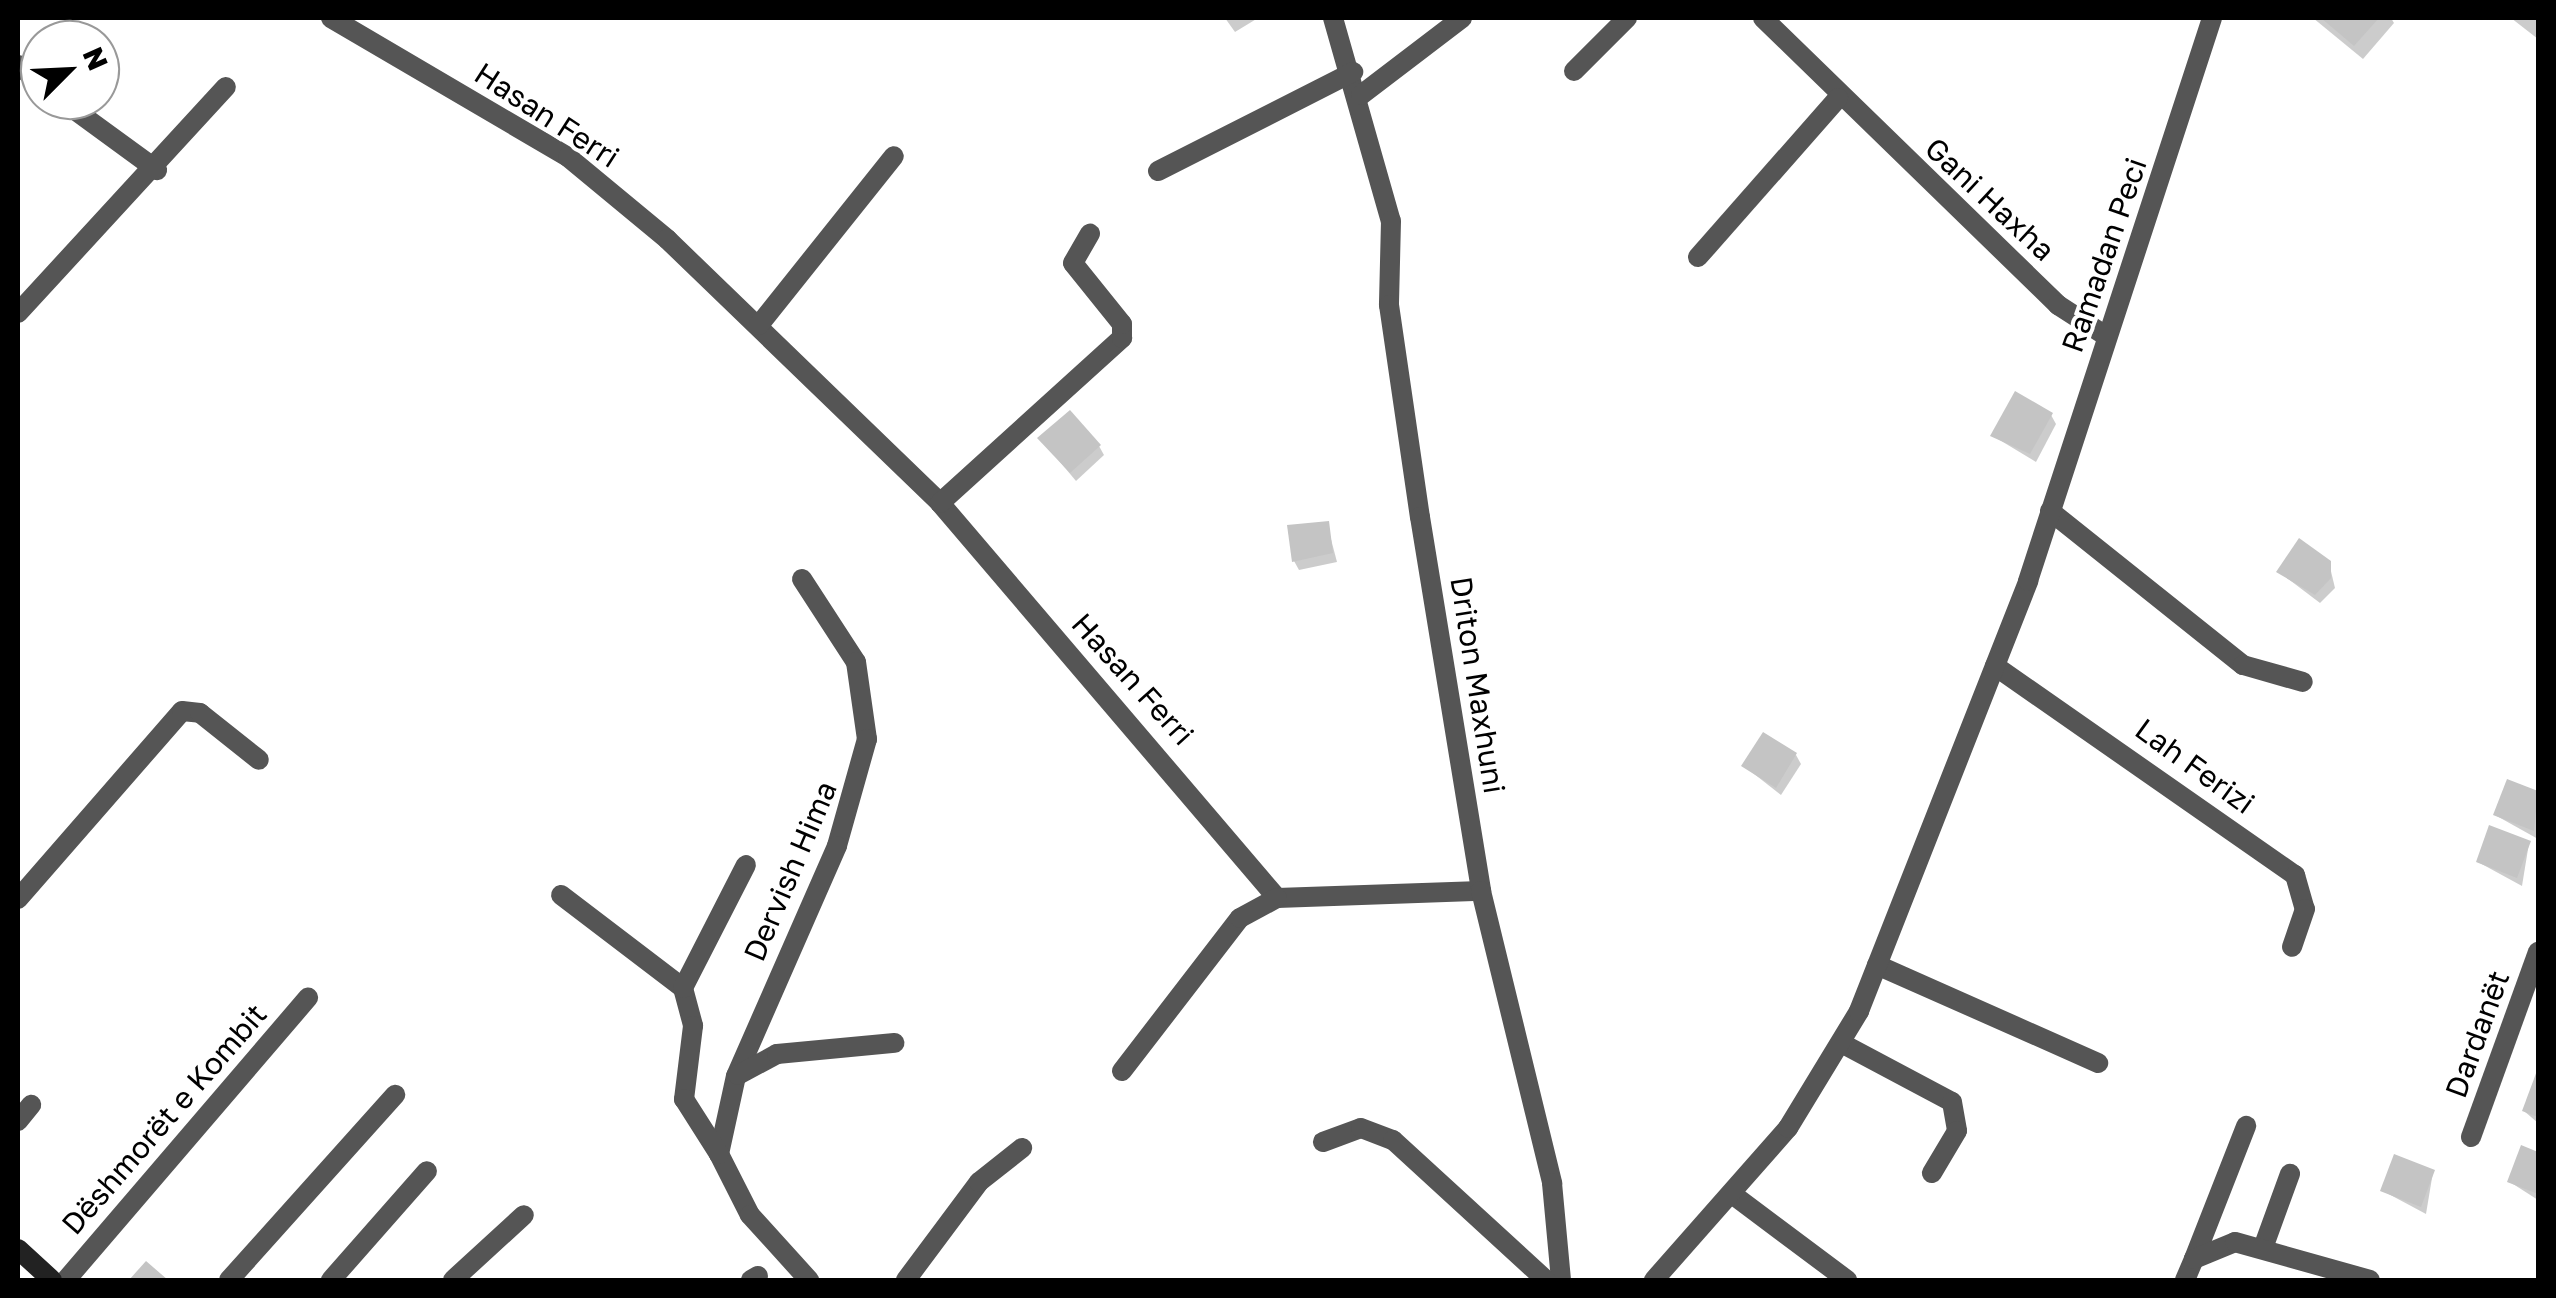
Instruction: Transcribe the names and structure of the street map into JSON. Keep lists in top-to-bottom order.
{
  "streets": {
    "street": [
      "Hasan Ferri",
      "Gani Haxha",
      "Ramadan Peci",
      "Driton Maxhuni",
      "Lah Ferizi",
      "Dervish Hima",
      "Dardanët",
      "Dëshmorët e Kombit"
    ]
  },
  "crossings": [
    ["Gani Haxha", "Ramadan Peci"],
    ["Ramadan Peci", "Lah Ferizi"]
  ],
  "north": "top right"
}
